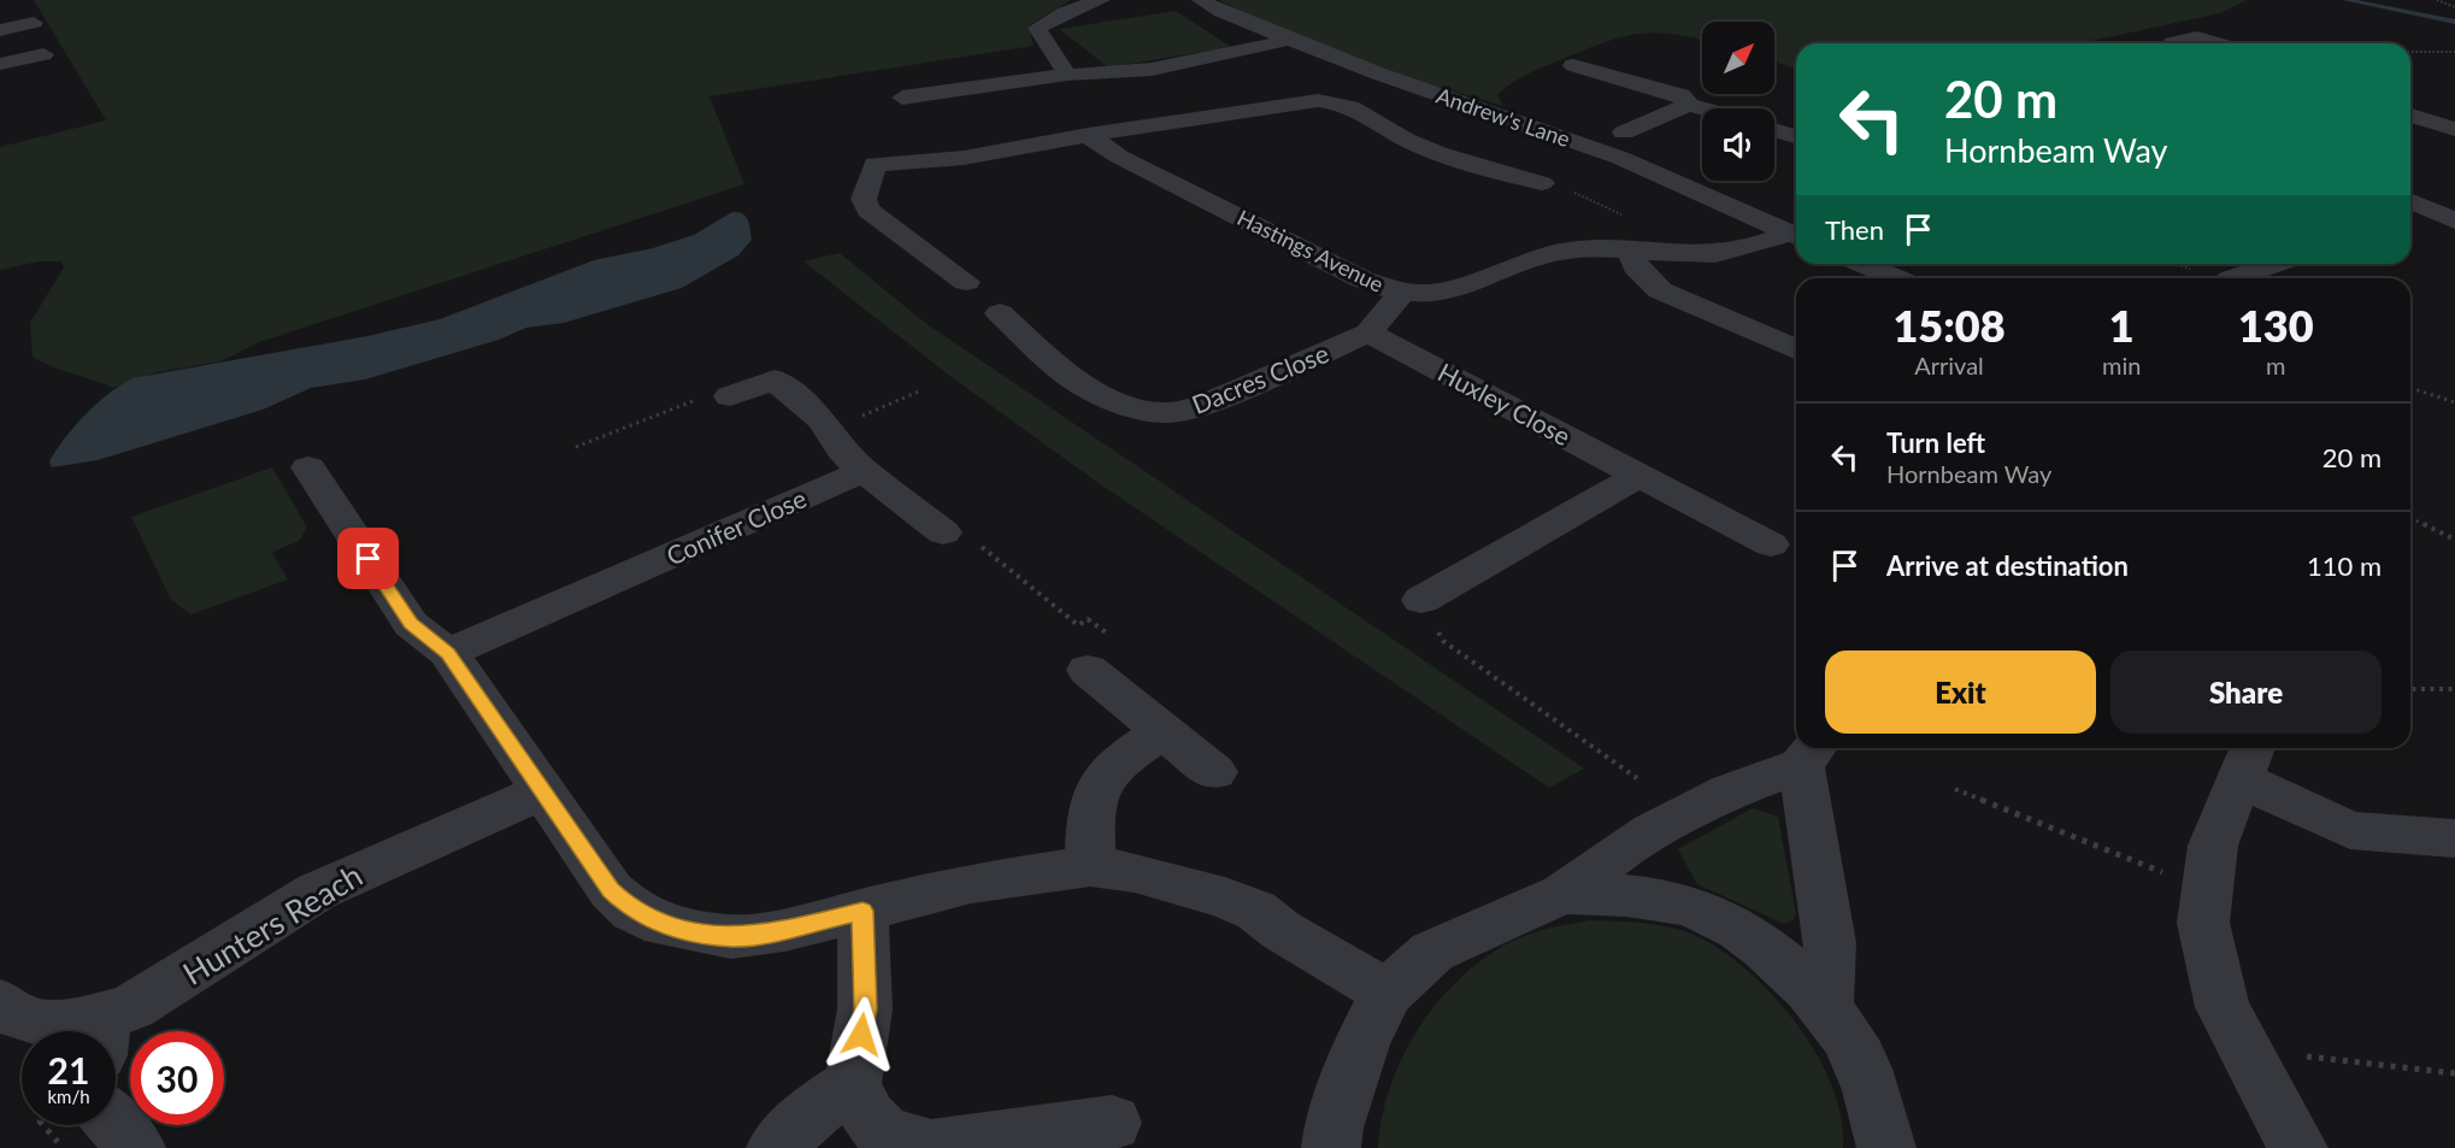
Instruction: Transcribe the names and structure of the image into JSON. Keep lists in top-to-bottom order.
{
  "streets": {
    "street": [
      "Andrew's Lane",
      "Hastings Avenue",
      "Dacres Close",
      "Huxley Close",
      "Conifer Close",
      "Hunters Reach"
    ]
  },
  "crossings": [
    ["Andrew's Lane", "Hastings Avenue"],
    ["Hastings Avenue", "Dacres Close"],
    ["Dacres Close", "Huxley Close"]
  ],
  "north": "top right",
  "page": {
    "turn": ["20 m", "Hornbeam Way"],
    "then": "Then",
    "eta": [
      "15:08",
      "Arrival",
      "1",
      "min",
      "130",
      "m"
    ],
    "list": [
      {
        "name": "Turn left",
        "note": "Hornbeam Way",
        "value": "20 m"
      },
      {
        "name": "Arrive at destination",
        "value": "110 m"
      }
    ],
    "buttons": ["Exit", "Share"],
    "speed": "21 km/h",
    "limit": "30"
  }
}
